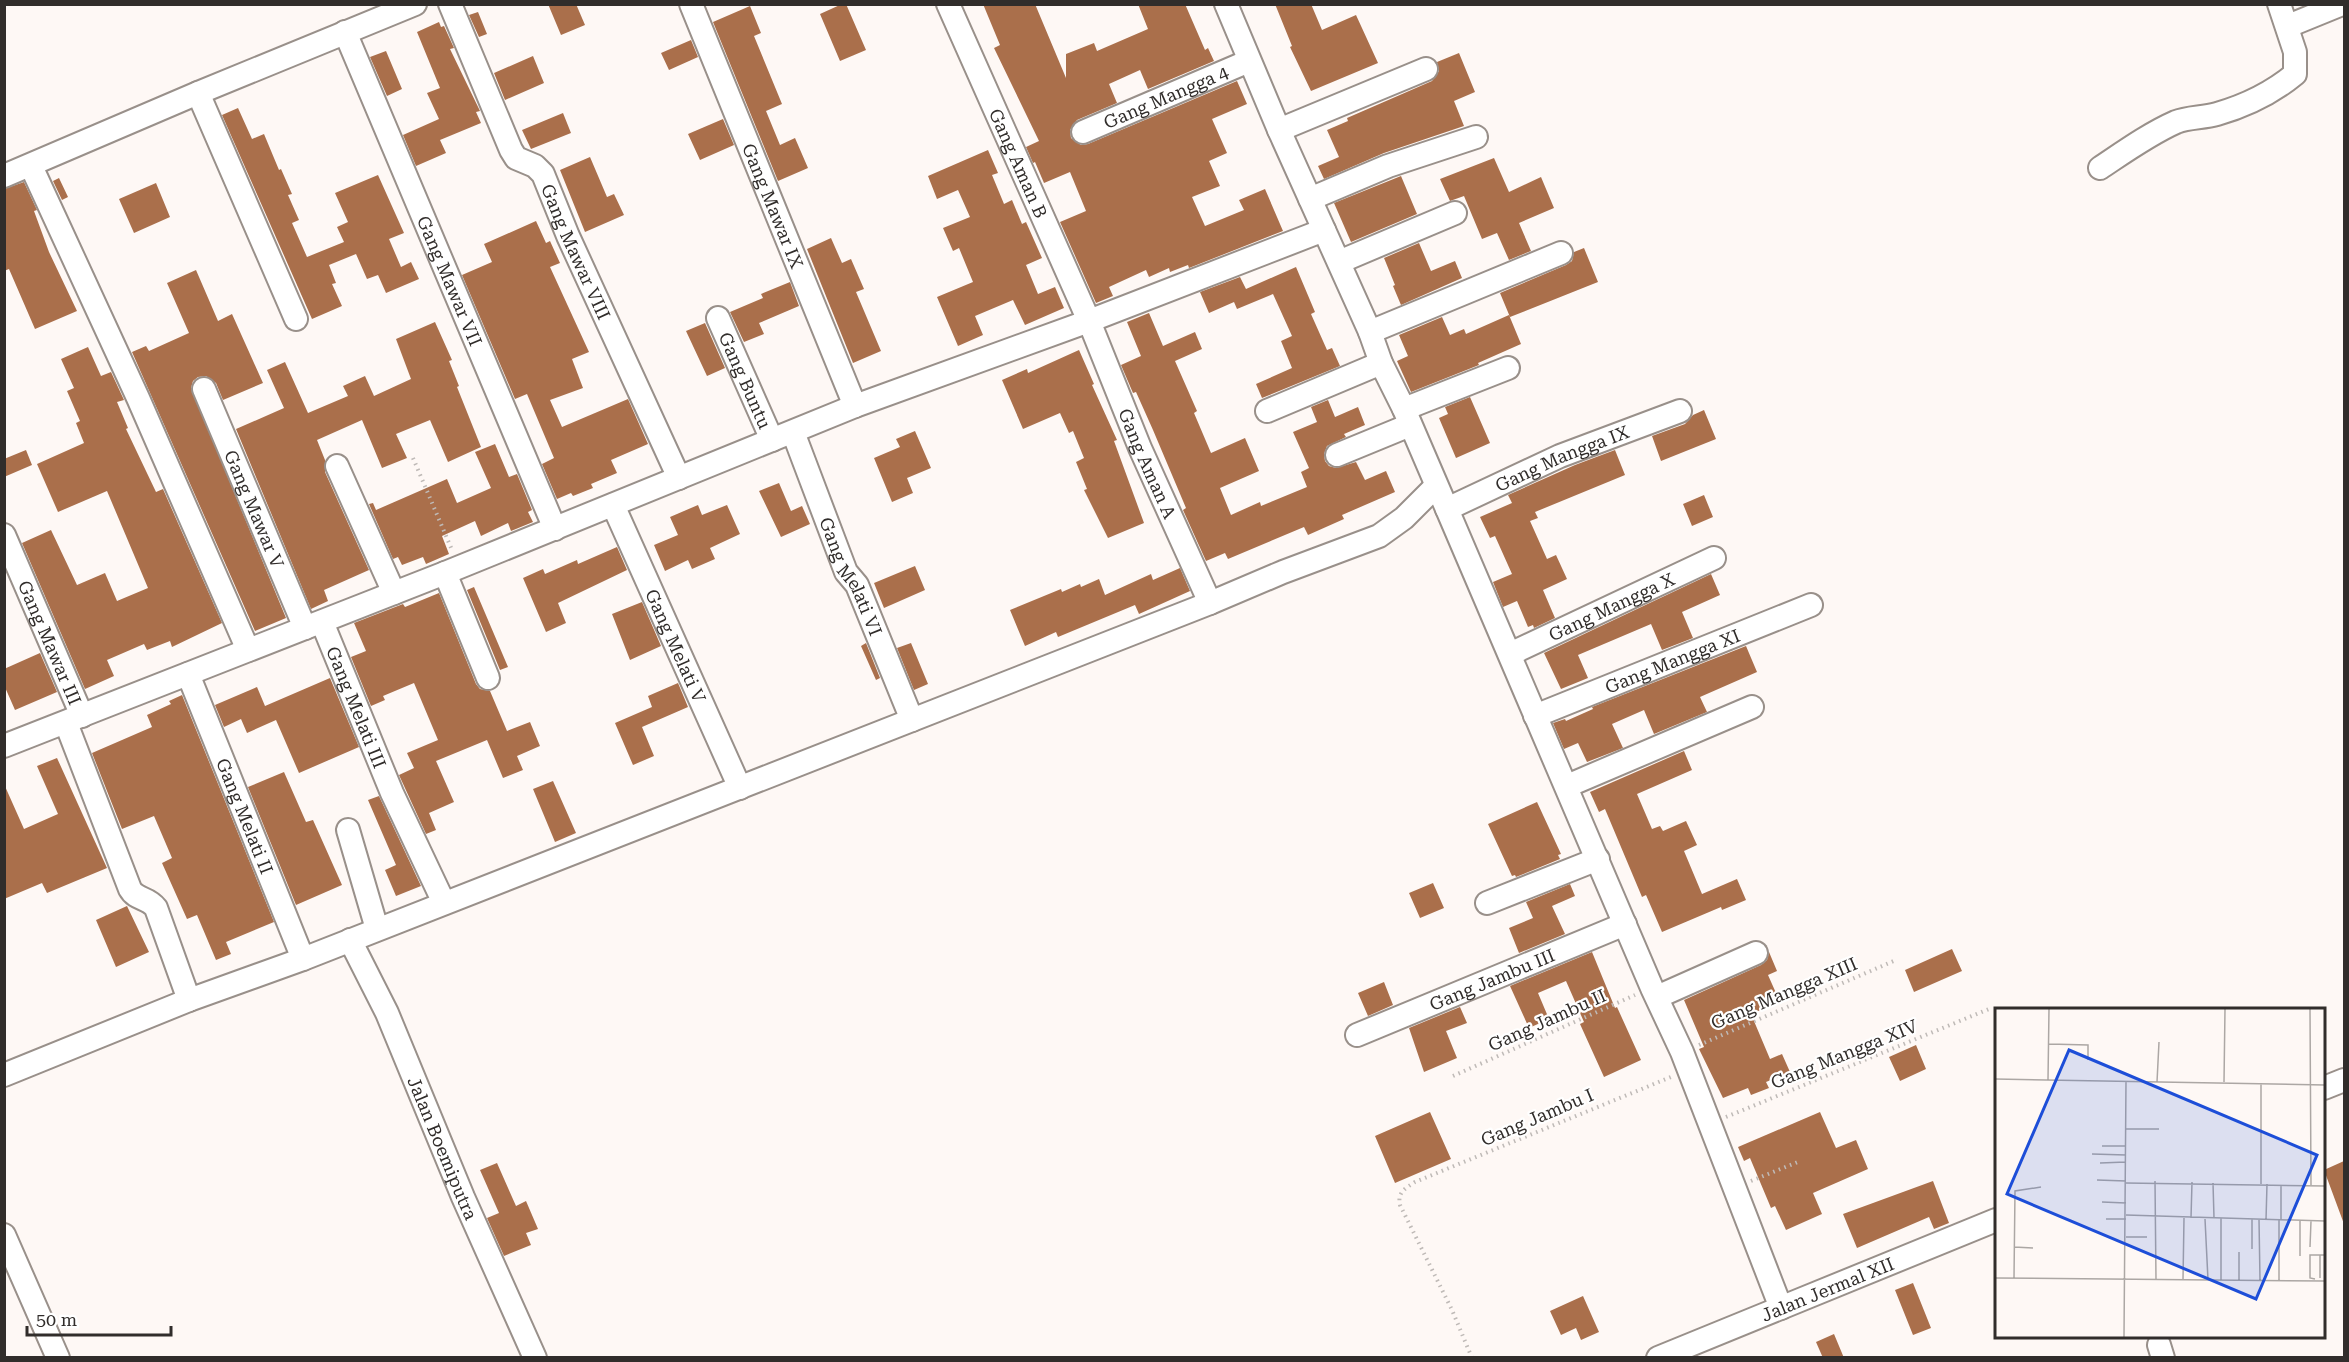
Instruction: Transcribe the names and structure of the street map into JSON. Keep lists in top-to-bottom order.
{
  "streets": {
    "street": [
      "Gang Mangga 4",
      "Gang Aman B",
      "Gang Mawar IX",
      "Gang Mawar VIII",
      "Gang Mawar VII",
      "Gang Buntu",
      "Gang Mangga IX",
      "Gang Aman A",
      "Gang Mawar V",
      "Gang Melati VI",
      "Gang Mangga X",
      "Gang Mawar III",
      "Gang Melati V",
      "Gang Mangga XI",
      "Gang Melati III",
      "Gang Melati II",
      "Gang Jambu III",
      "Jalan Boemiputra",
      "Jalan Jermal XII"
    ],
    "path": [
      "Gang Mangga XIII",
      "Gang Jambu II",
      "Gang Mangga XIV",
      "Gang Jambu I"
    ]
  },
  "crossings": [
    ["Gang Aman B", "Gang Aman A"],
    ["Gang Buntu", "Gang Melati VI"],
    ["Gang Mawar V", "Gang Melati III"],
    ["Gang Mangga XIII", "Gang Jambu I"]
  ],
  "scale_bar": "50 m"
}
